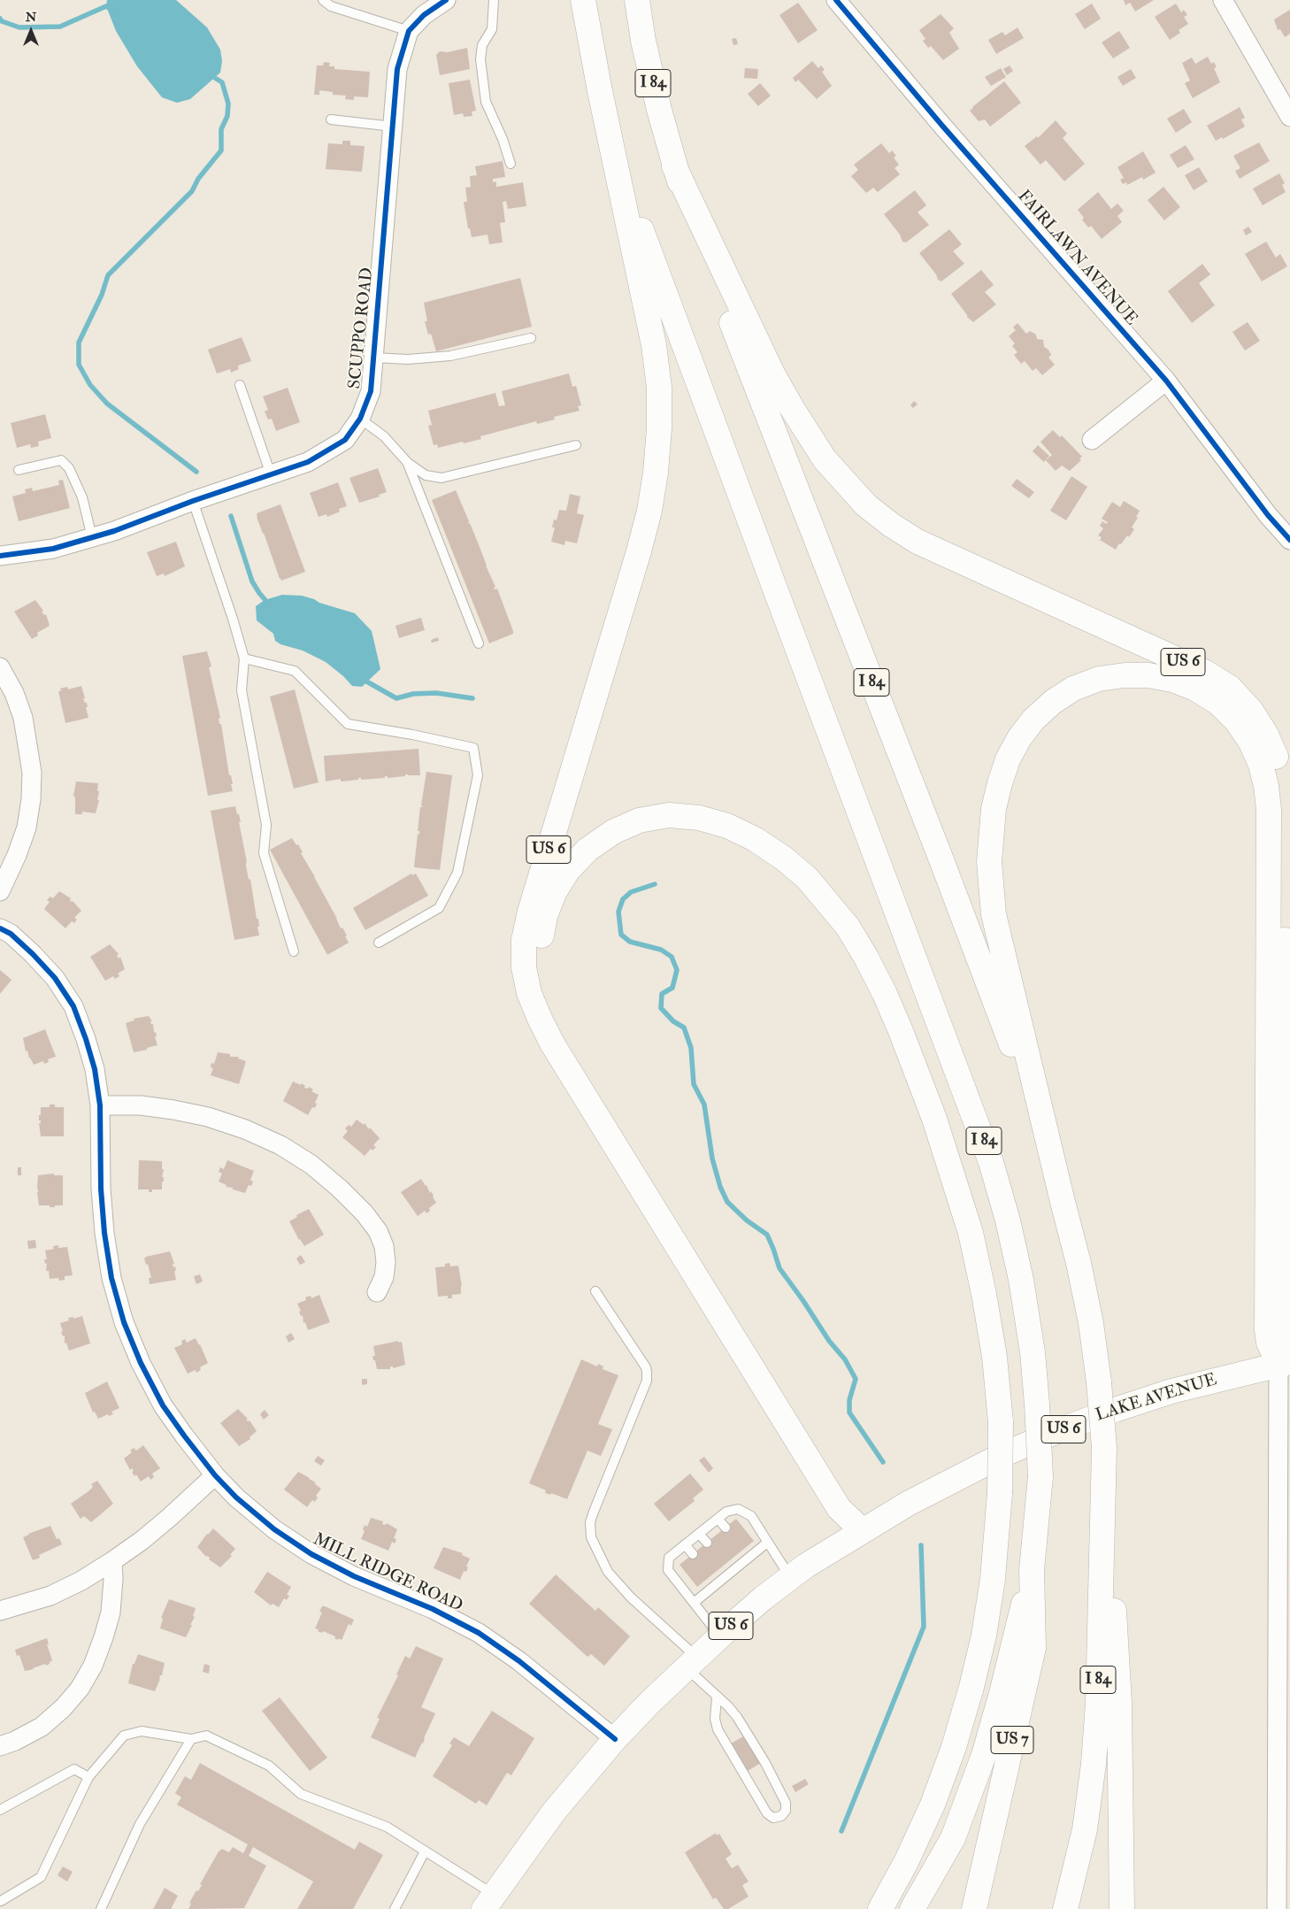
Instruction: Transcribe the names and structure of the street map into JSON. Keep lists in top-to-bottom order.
{
  "streets": {
    "main road": [
      "I 84",
      "US 6",
      "LAKE AVENUE",
      "US 7"
    ],
    "street": ["FAIRLAWN AVENUE", "SCUPPO ROAD", "MILL RIDGE ROAD"]
  },
  "crossings": [
    ["I 84", "US 6"],
    ["I 84", "US 7"],
    ["US 6", "LAKE AVENUE"],
    ["US 6", "MILL RIDGE ROAD"]
  ],
  "north": "top"
}
